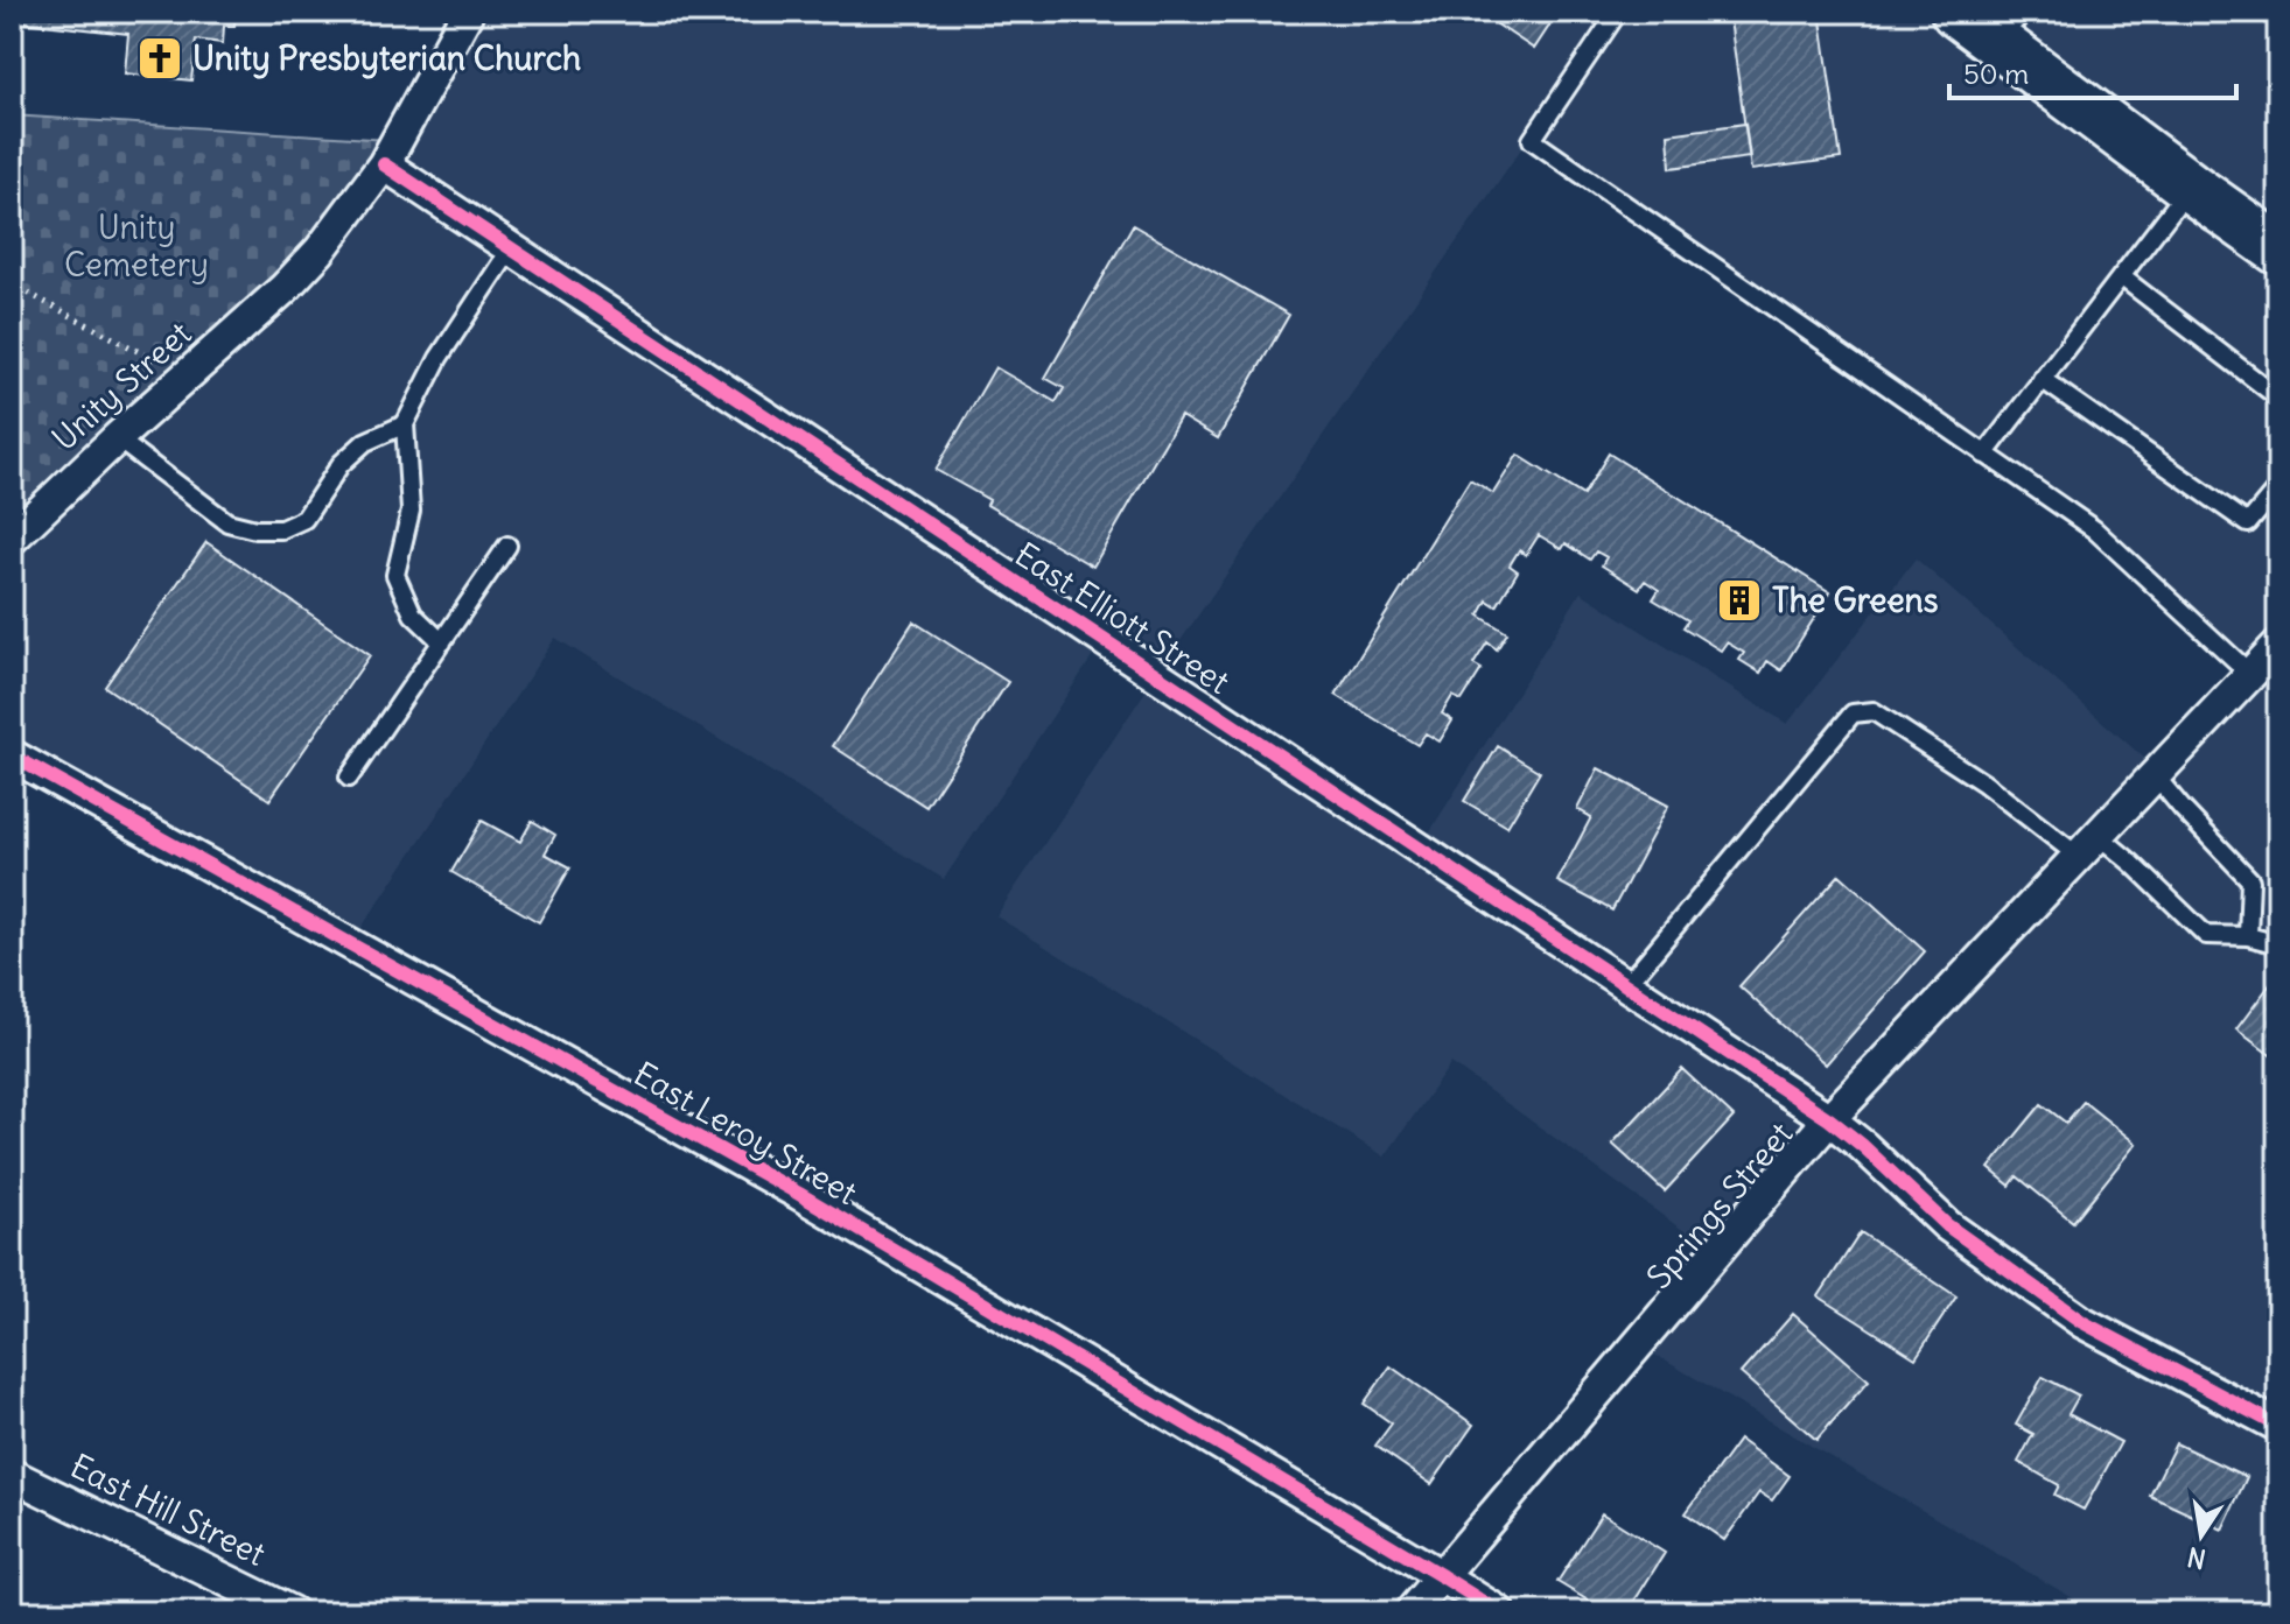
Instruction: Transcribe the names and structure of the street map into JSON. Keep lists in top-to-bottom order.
{
  "streets": {
    "street": [
      "Unity Street",
      "East Elliott Street",
      "East Leroy Street",
      "Springs Street",
      "East Hill Street"
    ]
  },
  "crossings": [
    ["Unity Street", "East Elliott Street"],
    ["East Elliott Street", "Springs Street"],
    ["East Leroy Street", "Springs Street"]
  ],
  "parks": ["Unity Cemetery"],
  "places": {
    "church": ["Unity Presbyterian Church"],
    "building": ["The Greens"]
  },
  "scale_bar": "50 m",
  "north": "bottom"
}
